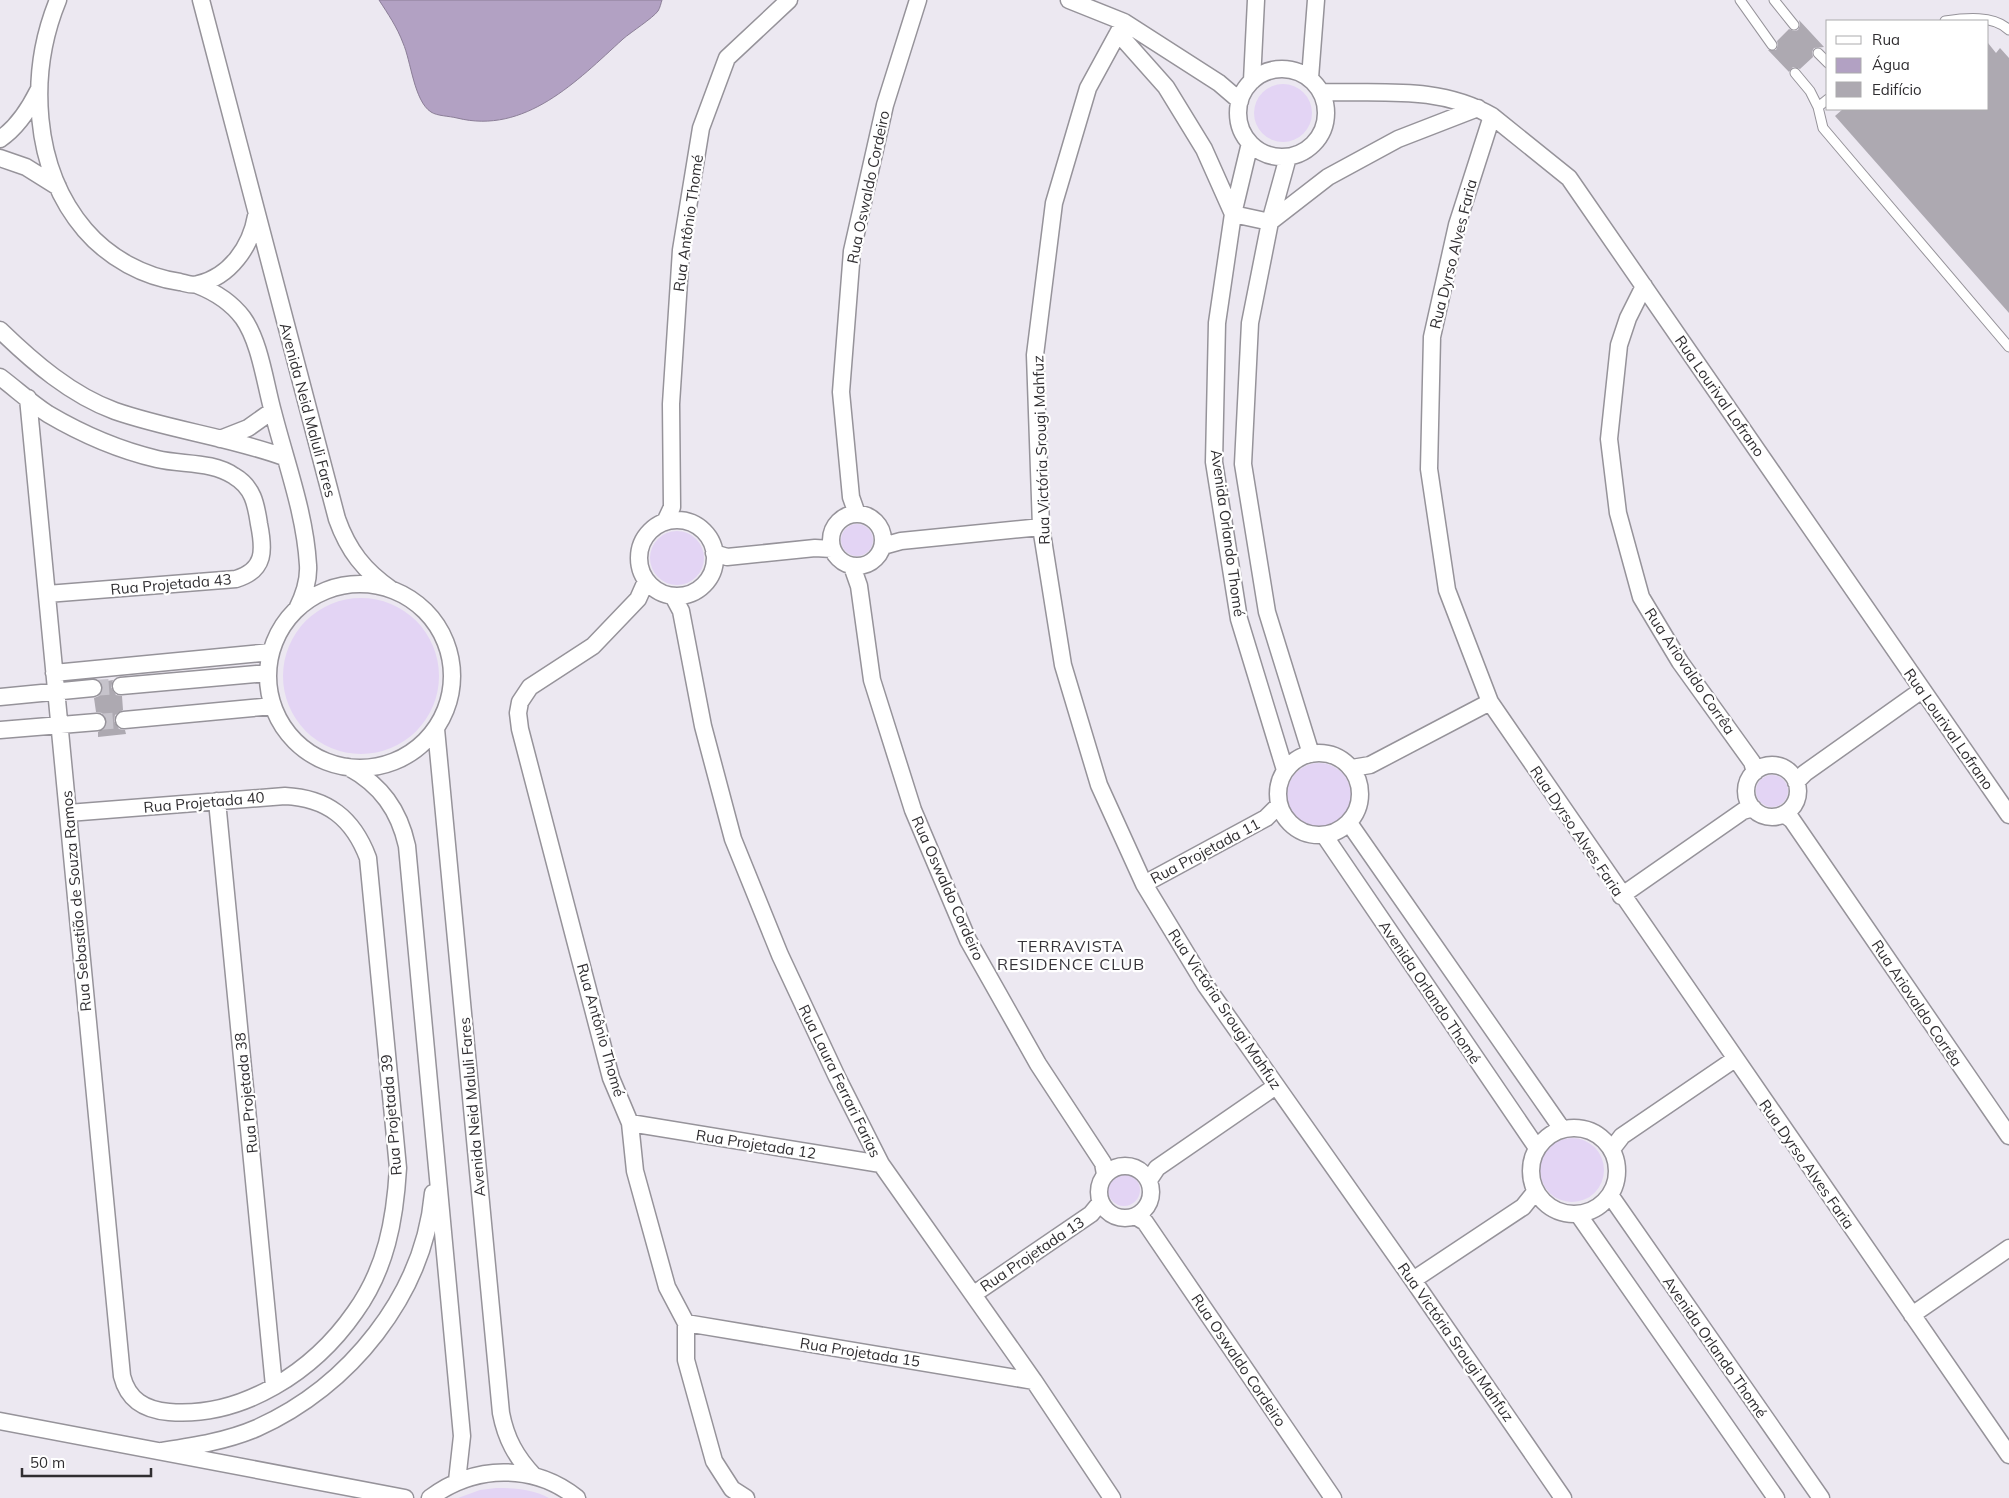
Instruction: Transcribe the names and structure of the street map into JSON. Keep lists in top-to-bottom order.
{
  "streets": {
    "street": [
      "Rua Oswaldo Cordeiro",
      "Rua Antônio Thomé",
      "Rua Dyrso Alves Faria",
      "Rua Lourival Lofrano",
      "Avenida Neid Maluli Fares",
      "Rua Victória Srougi Mahfuz",
      "Avenida Orlando Thomé",
      "Rua Projetada 43",
      "Rua Ariovaldo Corrêa",
      "Rua Projetada 40",
      "Rua Projetada 11",
      "Rua Sebastião de Souza Ramos",
      "Rua Laura Ferrari Farias",
      "Rua Projetada 38",
      "Rua Projetada 39",
      "Rua Projetada 12",
      "Rua Projetada 13",
      "Rua Projetada 15"
    ]
  },
  "crossings": [
    ["Rua Oswaldo Cordeiro", "Rua Projetada 13"],
    ["Rua Antônio Thomé", "Rua Laura Ferrari Farias"],
    ["Rua Antônio Thomé", "Rua Projetada 12"],
    ["Rua Antônio Thomé", "Rua Projetada 15"],
    ["Rua Dyrso Alves Faria", "Rua Lourival Lofrano"],
    ["Rua Lourival Lofrano", "Avenida Orlando Thomé"],
    ["Rua Lourival Lofrano", "Rua Ariovaldo Corrêa"],
    ["Rua Victória Srougi Mahfuz", "Rua Projetada 11"],
    ["Avenida Orlando Thomé", "Rua Projetada 11"],
    ["Rua Projetada 43", "Rua Sebastião de Souza Ramos"],
    ["Rua Projetada 40", "Rua Sebastião de Souza Ramos"],
    ["Rua Projetada 40", "Rua Projetada 38"],
    ["Rua Projetada 40", "Rua Projetada 39"],
    ["Rua Sebastião de Souza Ramos", "Rua Projetada 39"],
    ["Rua Laura Ferrari Farias", "Rua Projetada 12"],
    ["Rua Laura Ferrari Farias", "Rua Projetada 13"],
    ["Rua Laura Ferrari Farias", "Rua Projetada 15"],
    ["Rua Projetada 38", "Rua Projetada 39"]
  ],
  "districts": ["TERRAVISTA RESIDENCE CLUB"],
  "legend": ["Rua", "Água", "Edifício"],
  "scale_bar": "50 m"
}
